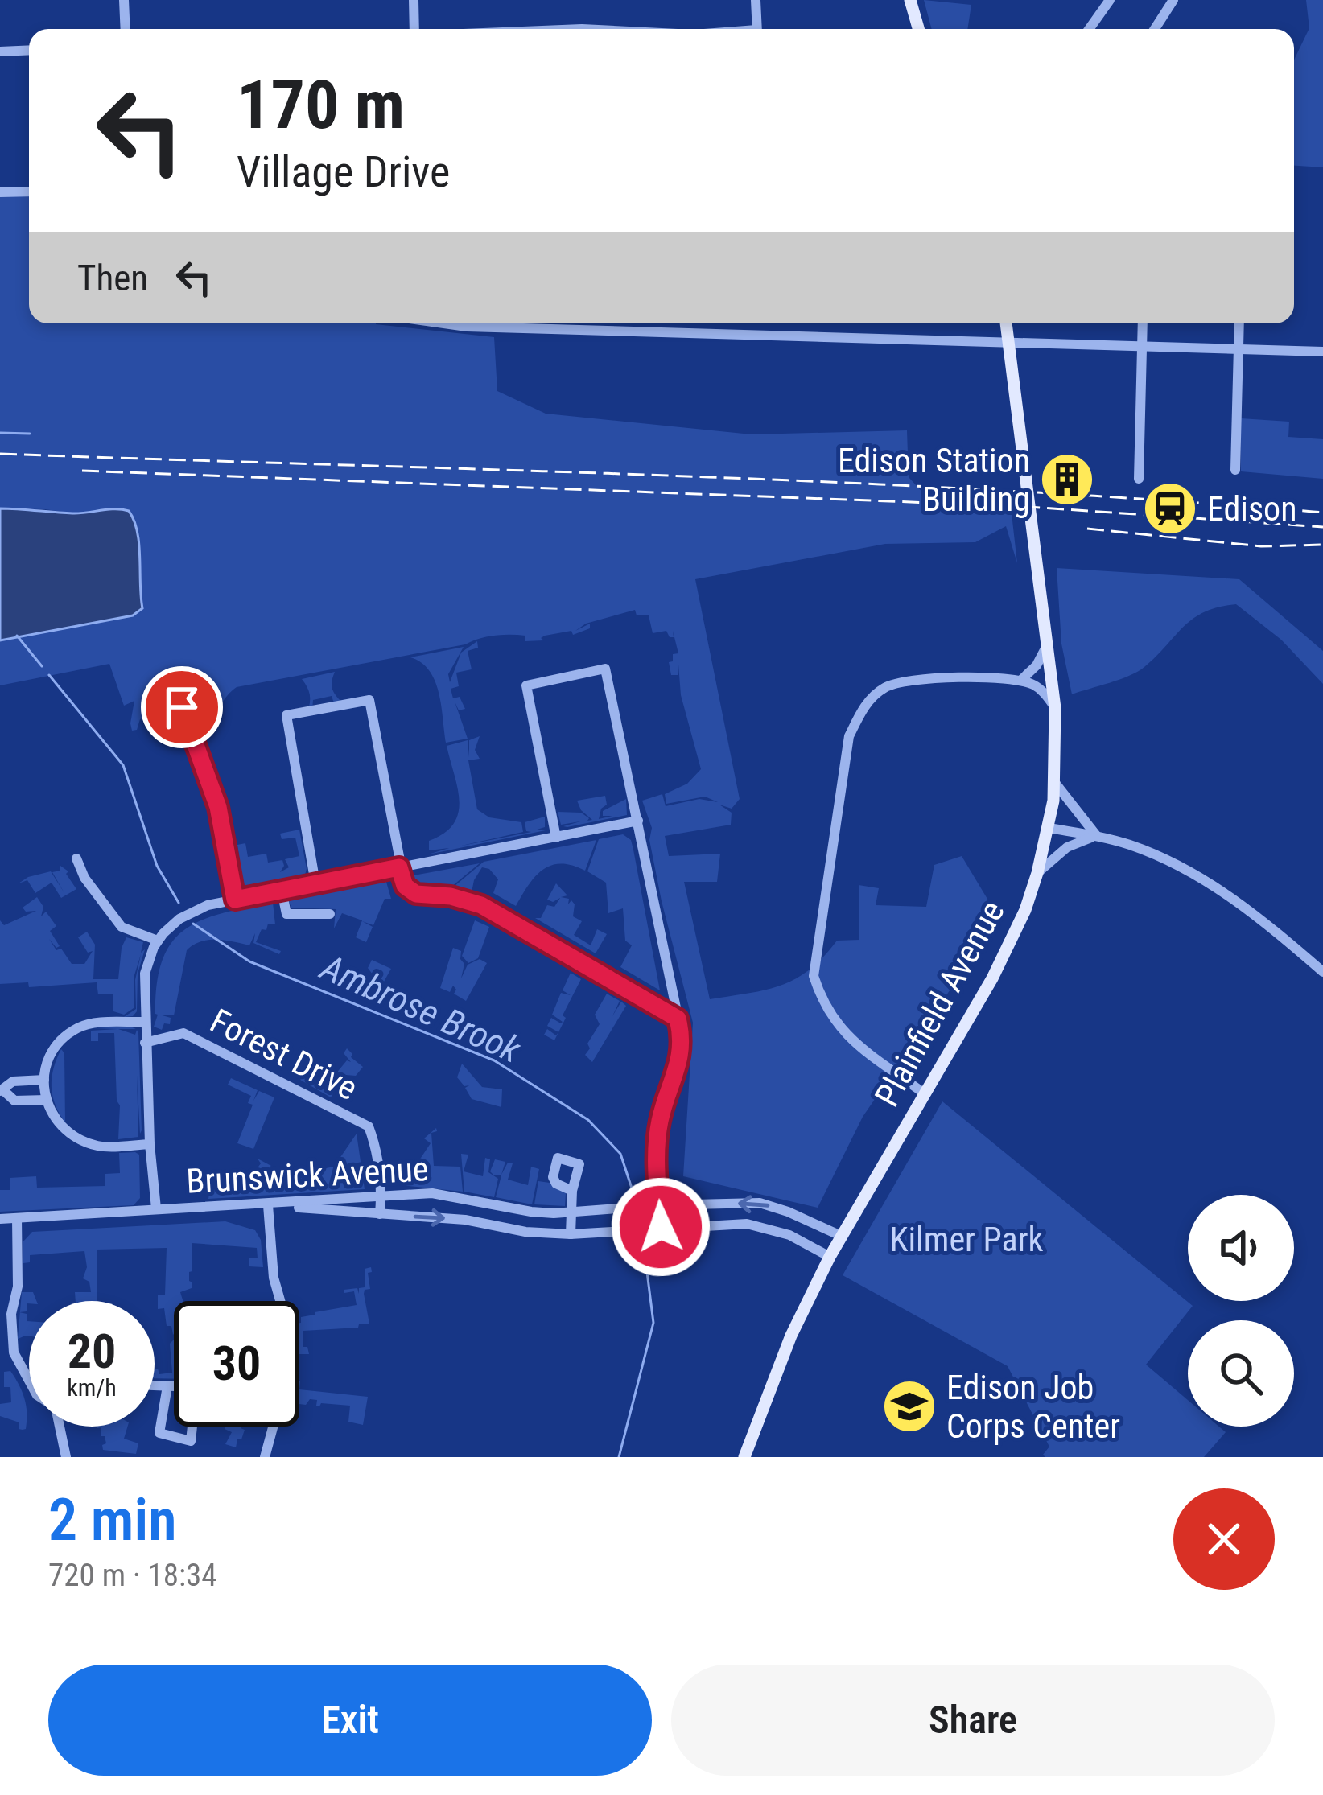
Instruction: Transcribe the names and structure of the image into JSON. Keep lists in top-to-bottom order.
{
  "streets": {
    "main road": ["Plainfield Avenue"],
    "street": ["Forest Drive", "Brunswick Avenue"]
  },
  "crossings": [
    ["Plainfield Avenue", "Brunswick Avenue"],
    ["Forest Drive", "Brunswick Avenue"]
  ],
  "water": ["Ambrose Brook"],
  "parks": ["Kilmer Park"],
  "places": {
    "building": ["Edison Station Building"],
    "station": ["Edison"],
    "school or university": ["Edison Job Corps Center"]
  },
  "page": {
    "turn": ["170 m", "Village Drive"],
    "then": "Then",
    "speed": "20 km/h",
    "limit": "30",
    "heading": ["2 min", "720 m · 18:34"],
    "buttons": ["Exit", "Share"]
  }
}
